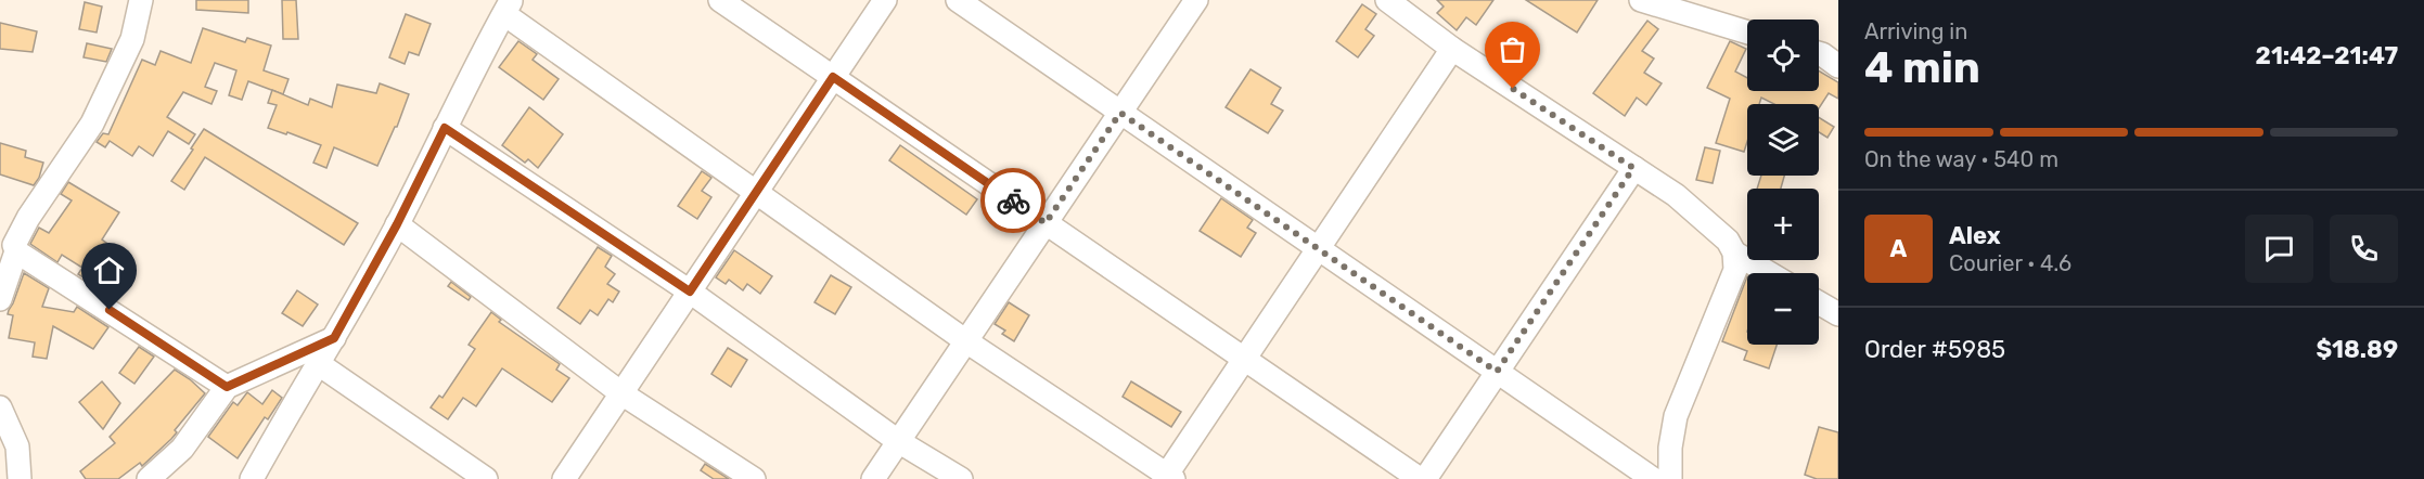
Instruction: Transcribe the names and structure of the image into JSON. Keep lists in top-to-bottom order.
{
  "page": {
    "heading": ["4 min", "Arriving in", "21:42–21:47"],
    "panel": [
      "Alex",
      "Courier · 4.6",
      "Order #5985",
      "$18.89"
    ],
    "map_buttons": ["+", "−"],
    "bar": "On the way · 540 m",
    "round": "A"
  }
}
